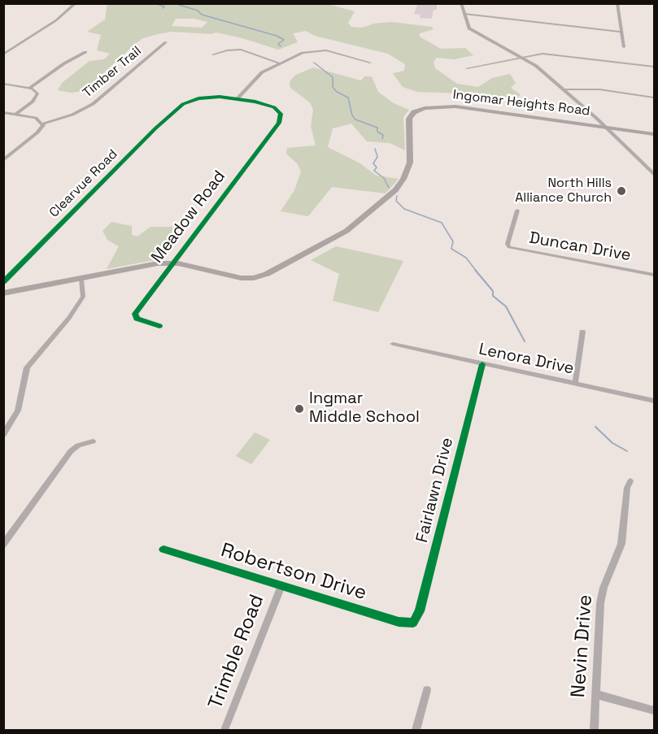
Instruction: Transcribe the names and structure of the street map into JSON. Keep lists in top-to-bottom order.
{
  "streets": {
    "main road": ["Ingomar Heights Road"],
    "street": [
      "Timber Trail",
      "Clearvue Road",
      "Meadow Road",
      "Duncan Drive",
      "Lenora Drive",
      "Fairlawn Drive",
      "Robertson Drive",
      "Nevin Drive",
      "Trimble Road"
    ]
  },
  "crossings": [
    ["Ingomar Heights Road", "Meadow Road"],
    ["Clearvue Road", "Meadow Road"],
    ["Lenora Drive", "Fairlawn Drive"],
    ["Fairlawn Drive", "Robertson Drive"],
    ["Robertson Drive", "Trimble Road"]
  ],
  "places": ["North Hills Alliance Church", "Ingmar Middle School"]
}
